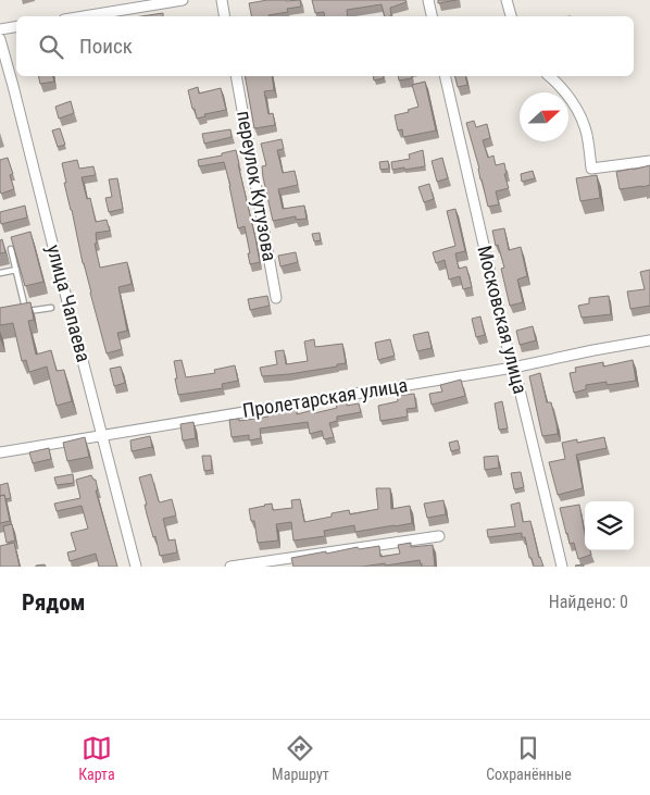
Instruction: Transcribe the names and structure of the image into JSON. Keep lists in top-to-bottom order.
{
  "streets": {
    "street": [
      "переулок Кутузова",
      "улица Чапаева",
      "Московская улица",
      "Пролетарская улица"
    ]
  },
  "crossings": [
    ["улица Чапаева", "Пролетарская улица"],
    ["Московская улица", "Пролетарская улица"]
  ],
  "north": "right",
  "page": {
    "search": "Поиск",
    "heading": ["Рядом", "Найдено: 0"],
    "nav": ["Карта", "Маршрут", "Сохранённые"]
  }
}
